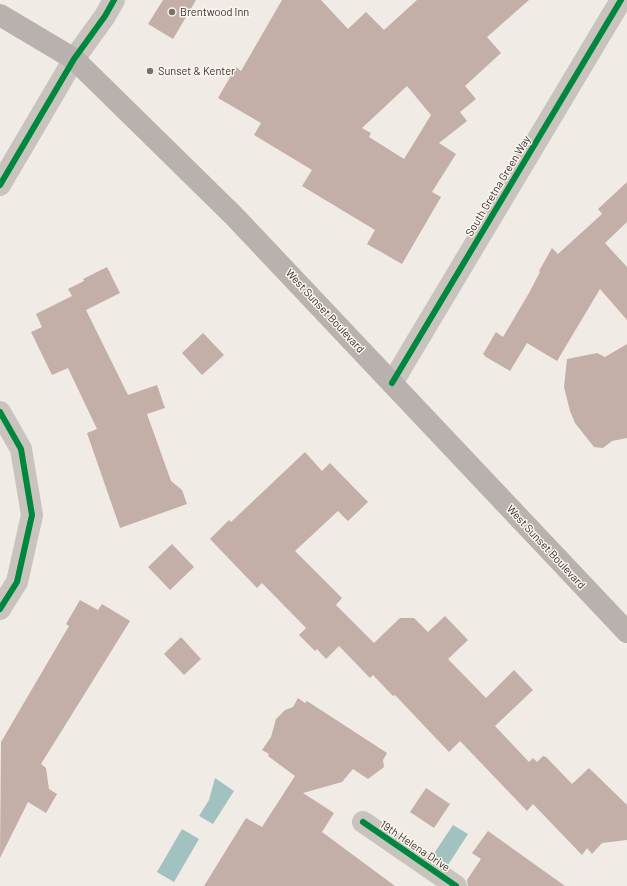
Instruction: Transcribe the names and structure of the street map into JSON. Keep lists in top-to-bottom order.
{
  "streets": {
    "main road": ["West Sunset Boulevard"],
    "street": ["South Gretna Green Way", "19th Helena Drive"]
  },
  "crossings": [
    ["South Gretna Green Way", "West Sunset Boulevard"]
  ],
  "places": ["Brentwood Inn", "Sunset & Kenter"]
}
